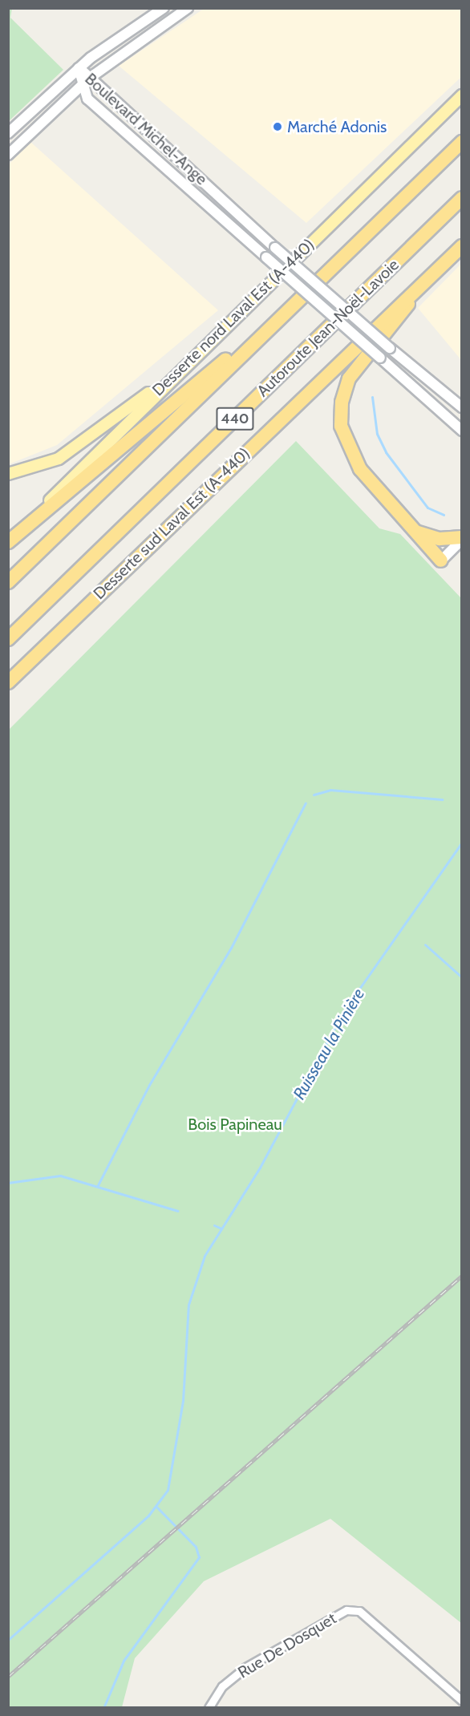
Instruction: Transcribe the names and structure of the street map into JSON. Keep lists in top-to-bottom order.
{
  "streets": {
    "highway": ["Autoroute Jean-Noël-Lavoie", "440", "Desserte sud Laval Est (A-440)"],
    "main road": ["Desserte nord Laval Est (A-440)"],
    "street": ["Boulevard Michel-Ange", "Rue De Dosquet"]
  },
  "water": ["Ruisseau la Pinière"],
  "parks": ["Bois Papineau"],
  "places": ["Marché Adonis"]
}
